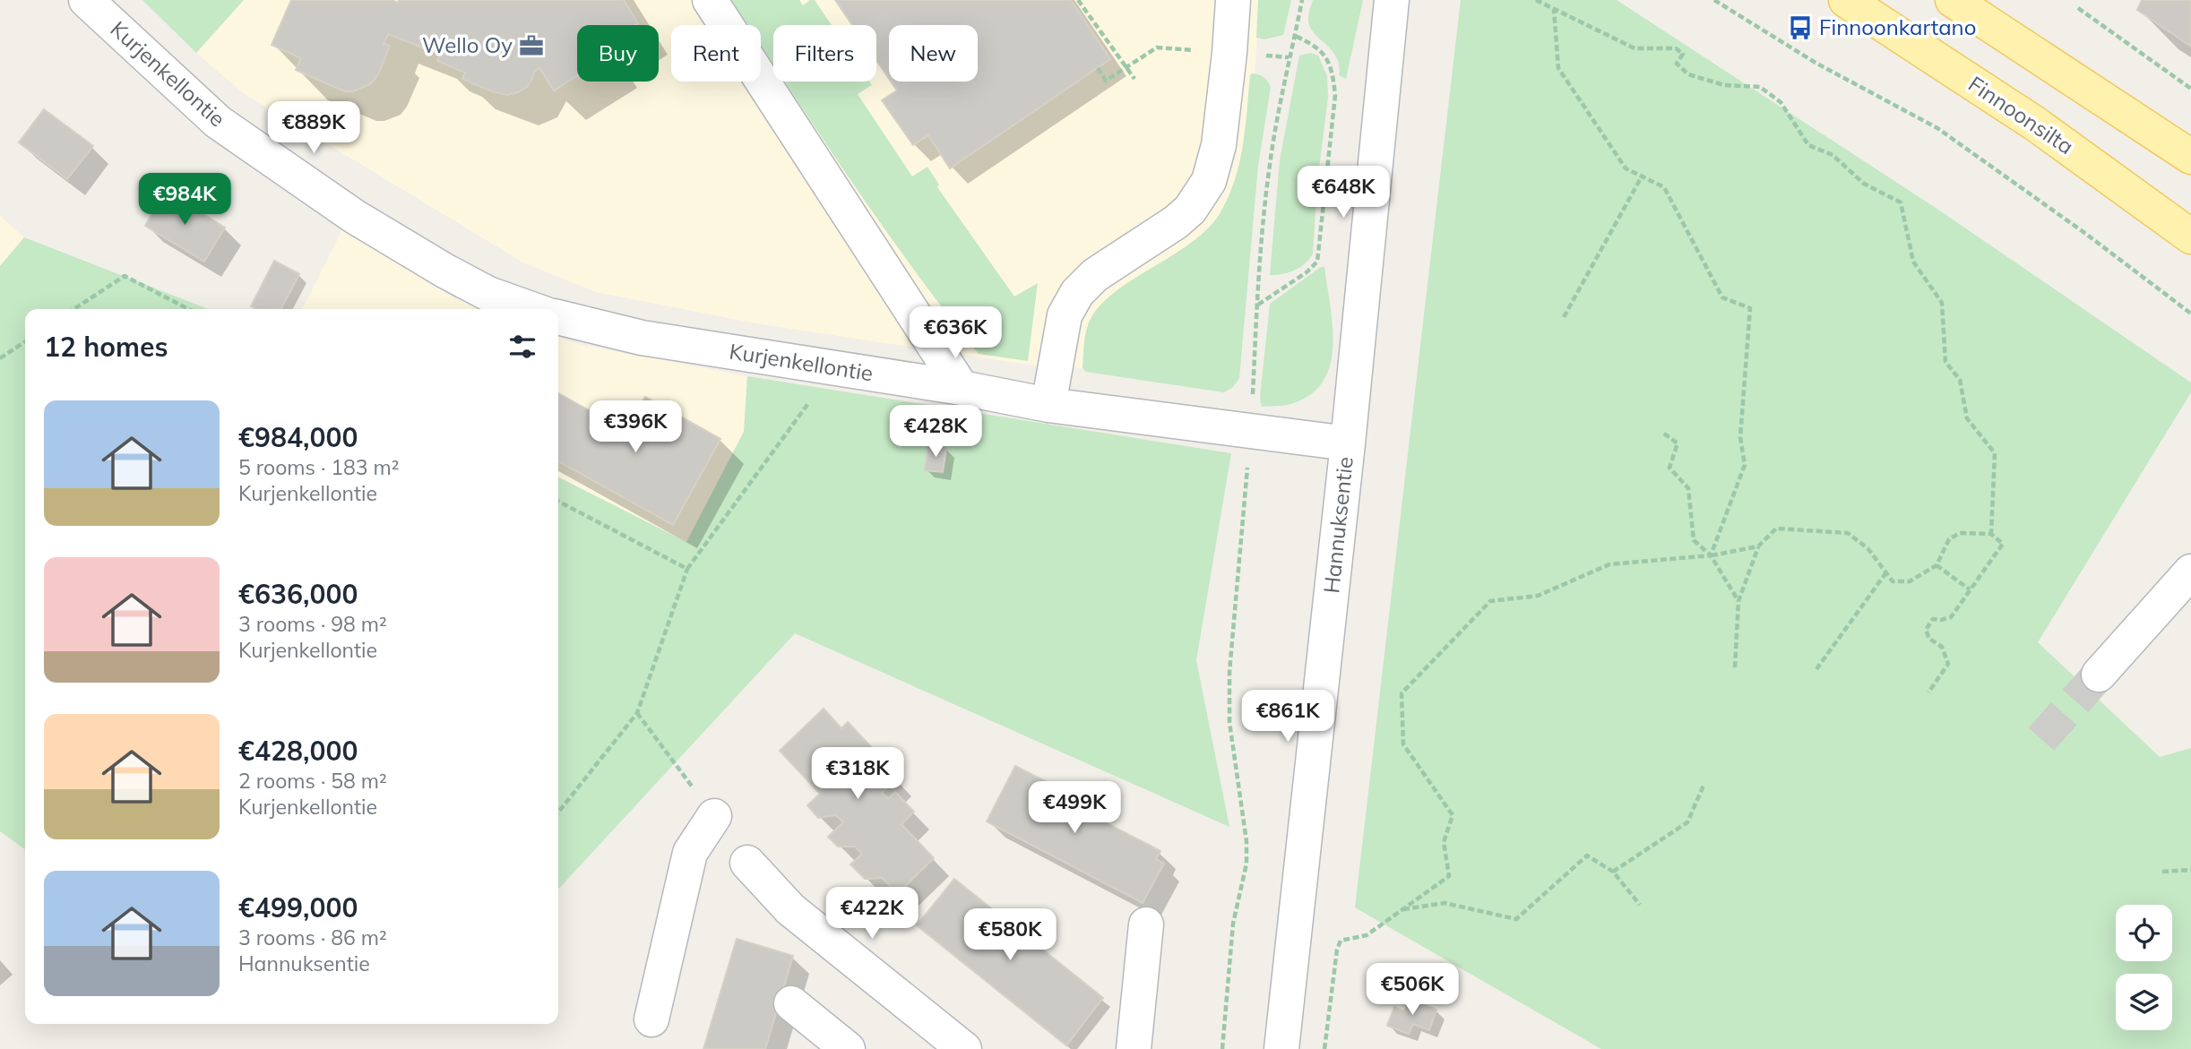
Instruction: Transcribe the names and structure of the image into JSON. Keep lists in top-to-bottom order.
{
  "streets": {
    "main road": ["Finnoonsilta"],
    "street": ["Kurjenkellontie", "Hannuksentie"]
  },
  "crossings": [
    ["Kurjenkellontie", "Hannuksentie"]
  ],
  "places": {
    "bus stop": ["Finnoonkartano"],
    "office": ["Wello Oy"]
  },
  "page": {
    "chip": [
      "Buy",
      "Rent",
      "Filters",
      "New"
    ],
    "price": [
      "€889K",
      "€648K",
      "€984K",
      "€636K",
      "€396K",
      "€428K",
      "€861K",
      "€318K",
      "€499K",
      "€422K",
      "€580K",
      "€506K"
    ],
    "heading": "12 homes",
    "list": [
      {
        "name": "€984,000",
        "note": "5 rooms · 183 m² · Kurjenkellontie"
      },
      {
        "name": "€636,000",
        "note": "3 rooms · 98 m² · Kurjenkellontie"
      },
      {
        "name": "€428,000",
        "note": "2 rooms · 58 m² · Kurjenkellontie"
      },
      {
        "name": "€499,000",
        "note": "3 rooms · 86 m² · Hannuksentie"
      }
    ]
  }
}
